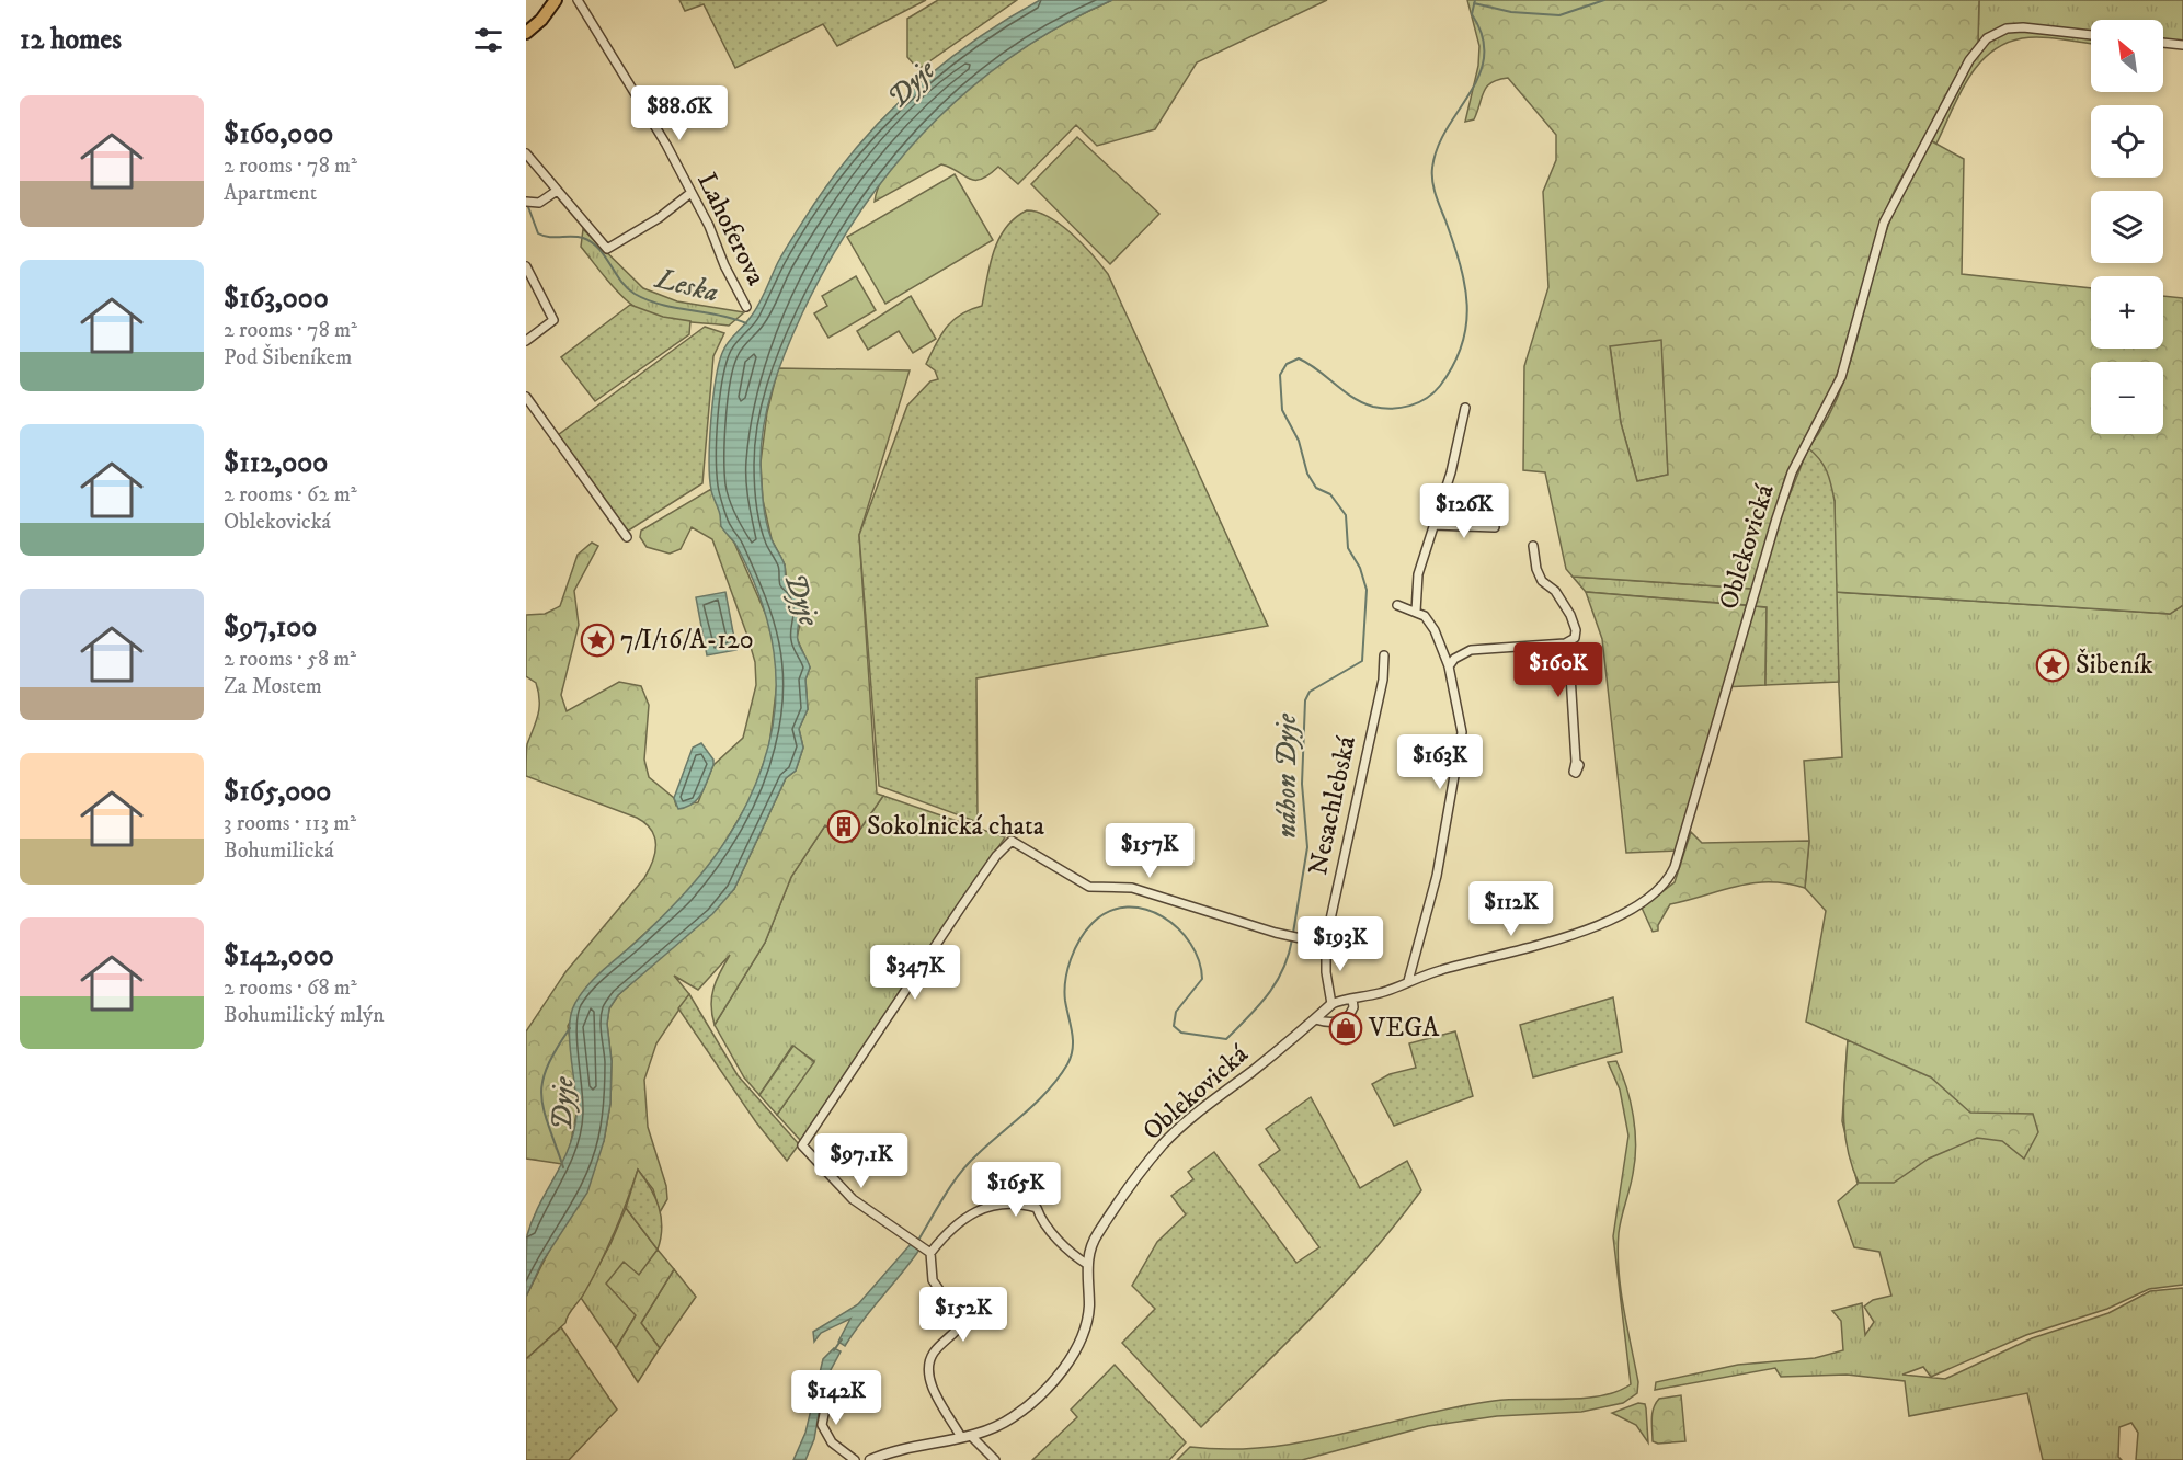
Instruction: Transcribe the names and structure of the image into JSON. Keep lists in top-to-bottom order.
{
  "streets": {
    "street": ["Lahoferova", "Oblekovická", "Nesachlebská"]
  },
  "crossings": [
    ["Oblekovická", "Nesachlebská"]
  ],
  "water": ["Dyje", "Leska", "náhon Dyje"],
  "places": {
    "place": ["7/I/16/A-120", "Šibeník"],
    "building": ["Sokolnická chata"],
    "shop": ["VEGA"]
  },
  "north": "top left",
  "page": {
    "heading": "12 homes",
    "map_buttons": ["+", "−"],
    "list": [
      {
        "name": "$160,000",
        "note": "2 rooms · 78 m² · Apartment"
      },
      {
        "name": "$163,000",
        "note": "2 rooms · 78 m² · Pod Šibeníkem"
      },
      {
        "name": "$112,000",
        "note": "2 rooms · 62 m² · Oblekovická"
      },
      {
        "name": "$97,100",
        "note": "2 rooms · 58 m² · Za Mostem"
      },
      {
        "name": "$165,000",
        "note": "3 rooms · 113 m² · Bohumilická"
      },
      {
        "name": "$142,000",
        "note": "2 rooms · 68 m² · Bohumilický mlýn"
      }
    ],
    "price": [
      "$88.6K",
      "$126K",
      "$160K",
      "$163K",
      "$157K",
      "$112K",
      "$193K",
      "$347K",
      "$97.1K",
      "$165K",
      "$152K",
      "$142K"
    ]
  }
}
